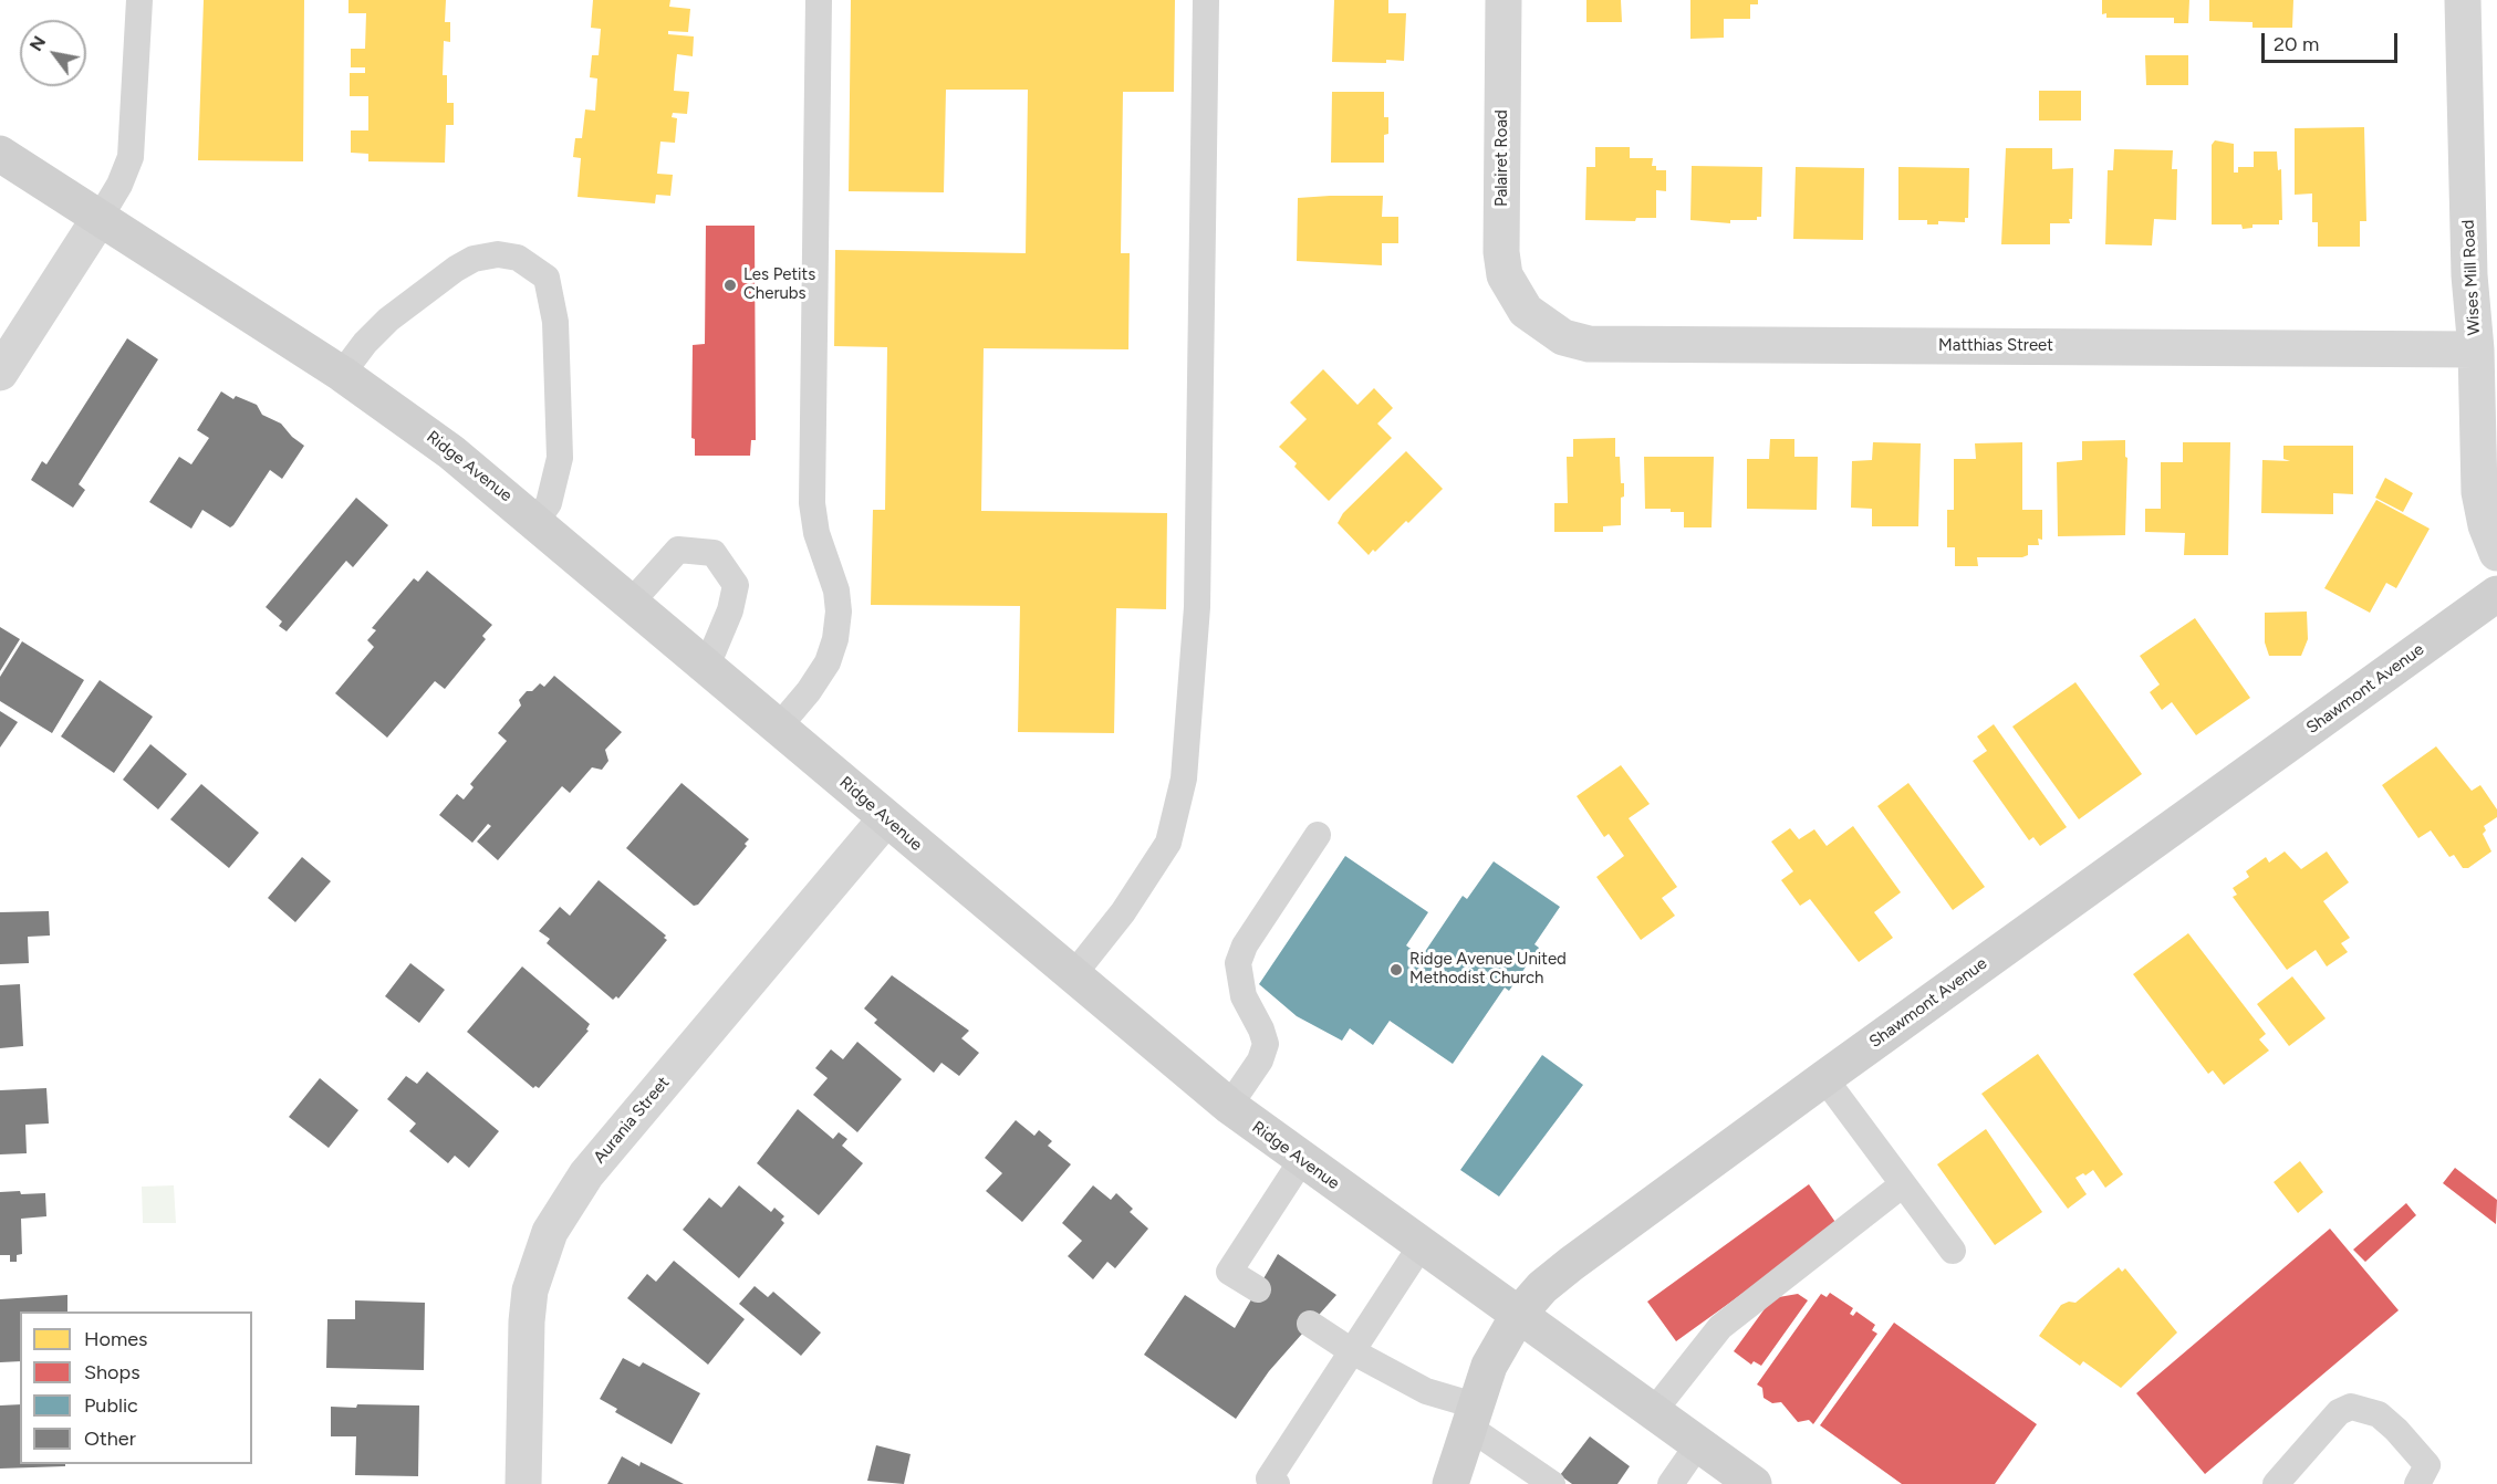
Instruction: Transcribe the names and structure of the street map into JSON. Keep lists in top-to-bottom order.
{
  "streets": {
    "main road": ["Ridge Avenue", "Shawmont Avenue"],
    "street": [
      "Palairet Road",
      "Wises Mill Road",
      "Matthias Street",
      "Aurania Street"
    ]
  },
  "crossings": [
    ["Palairet Road", "Matthias Street"],
    ["Wises Mill Road", "Matthias Street"],
    ["Ridge Avenue", "Shawmont Avenue"],
    ["Ridge Avenue", "Aurania Street"]
  ],
  "places": ["Les Petits Cherubs", "Ridge Avenue United Methodist Church"],
  "legend": [
    "Homes",
    "Shops",
    "Public",
    "Other"
  ],
  "scale_bar": "20 m",
  "north": "top left"
}
